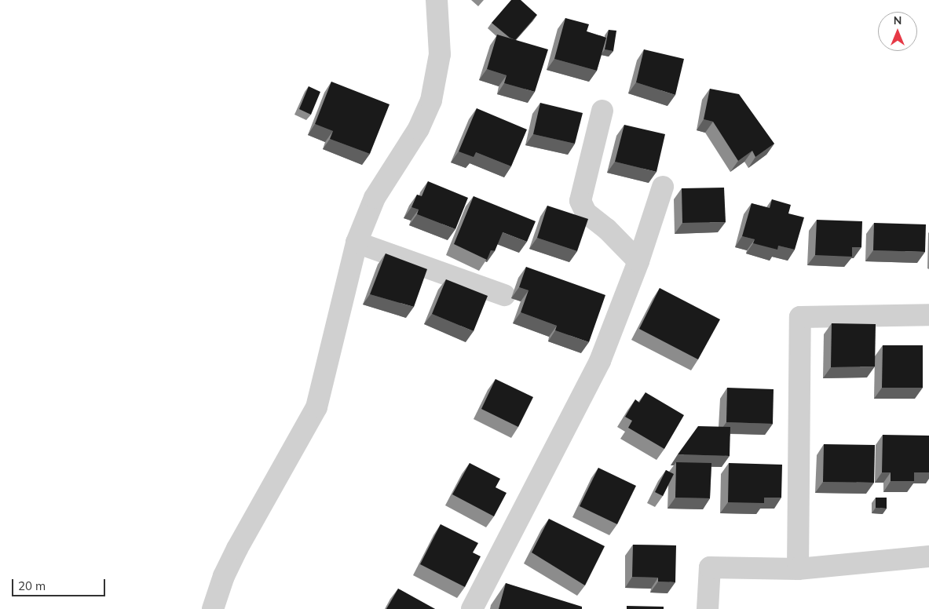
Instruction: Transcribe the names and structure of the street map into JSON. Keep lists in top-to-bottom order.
{
  "scale_bar": "20 m",
  "north": "top"
}
